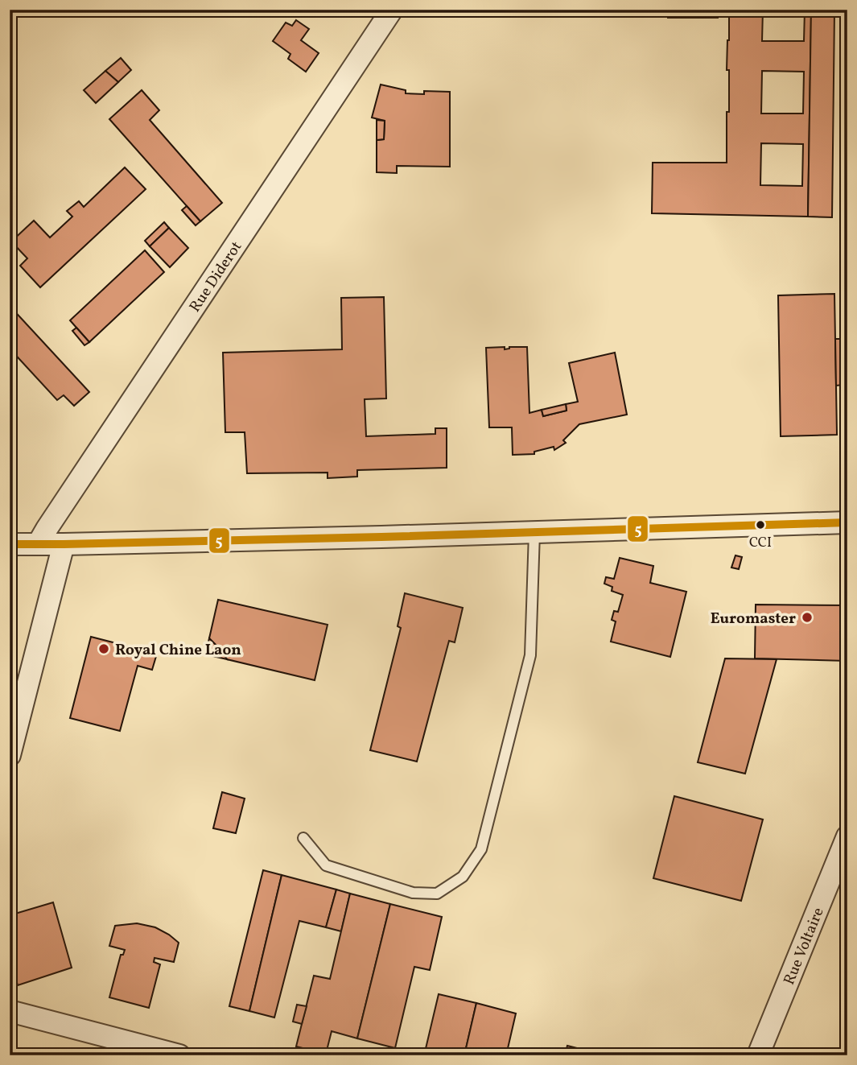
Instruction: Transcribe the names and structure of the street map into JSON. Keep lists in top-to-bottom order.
{
  "streets": {
    "street": ["Rue Diderot", "Rue Voltaire"]
  },
  "places": ["CCI", "Euromaster", "Royal Chine Laon"],
  "lines": ["transit line 5"]
}
